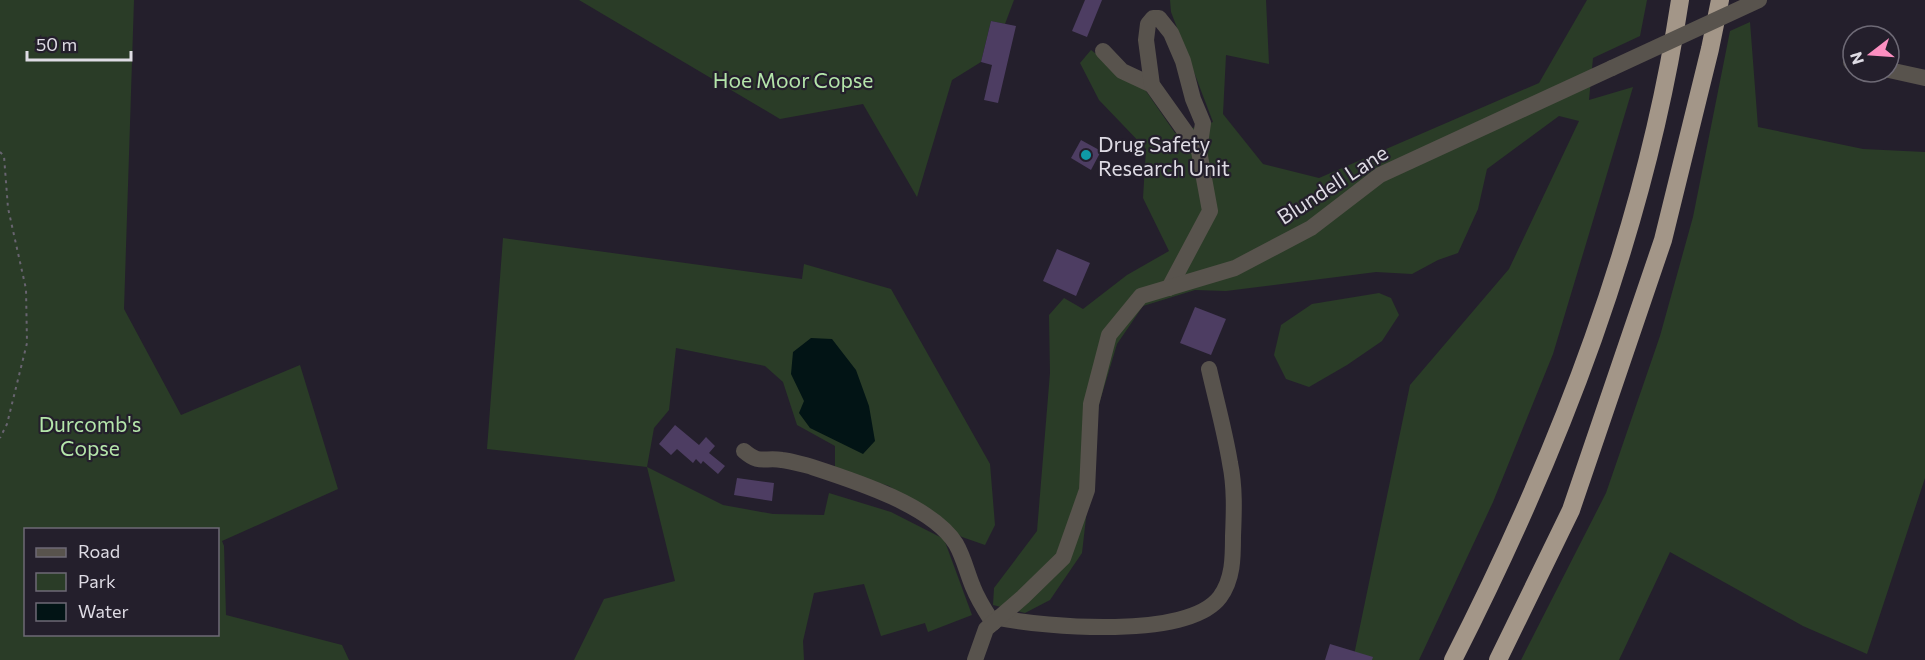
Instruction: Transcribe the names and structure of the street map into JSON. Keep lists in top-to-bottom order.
{
  "streets": {
    "street": ["Blundell Lane"]
  },
  "parks": ["Hoe Moor Copse", "Durcomb's Copse"],
  "places": ["Drug Safety Research Unit"],
  "legend": ["Road", "Park", "Water"],
  "scale_bar": "50 m",
  "north": "left"
}
